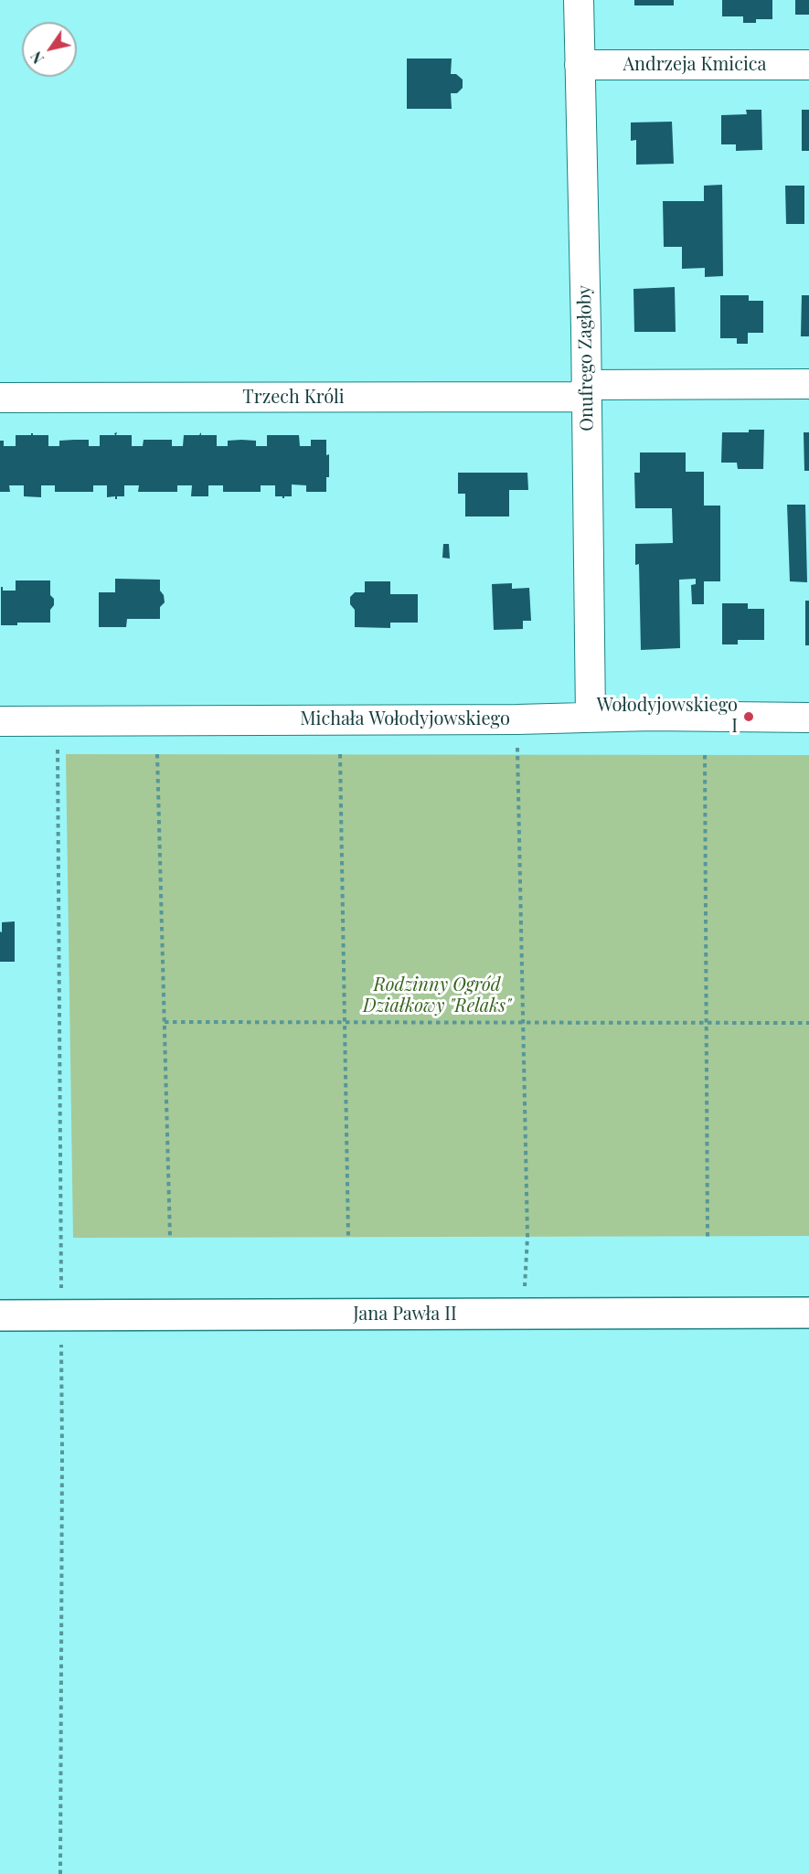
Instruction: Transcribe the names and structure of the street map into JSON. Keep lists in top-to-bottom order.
{
  "streets": {
    "main road": ["Jana Pawła II"],
    "street": [
      "Andrzeja Kmicica",
      "Onufrego Zagłoby",
      "Trzech Króli",
      "Michała Wołodyjowskiego"
    ]
  },
  "crossings": [
    ["Andrzeja Kmicica", "Onufrego Zagłoby"],
    ["Onufrego Zagłoby", "Trzech Króli"],
    ["Onufrego Zagłoby", "Michała Wołodyjowskiego"]
  ],
  "parks": ["Rodzinny Ogród Działkowy \"Relaks\""],
  "places": ["Wołodyjowskiego I"],
  "north": "bottom left"
}
